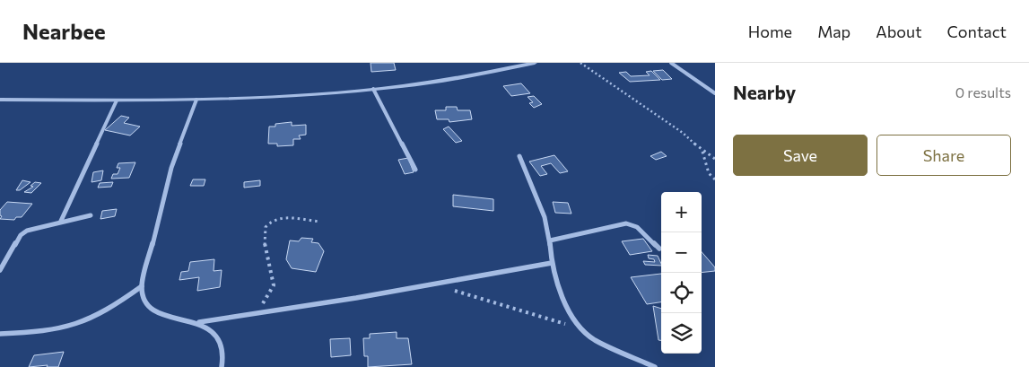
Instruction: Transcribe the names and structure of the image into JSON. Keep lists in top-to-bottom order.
{
  "page": {
    "header": "Nearbee",
    "nav": [
      "Home",
      "Map",
      "About",
      "Contact"
    ],
    "heading": ["Nearby", "0 results"],
    "buttons": ["Save", "Share"],
    "map_buttons": ["+", "−"]
  }
}
